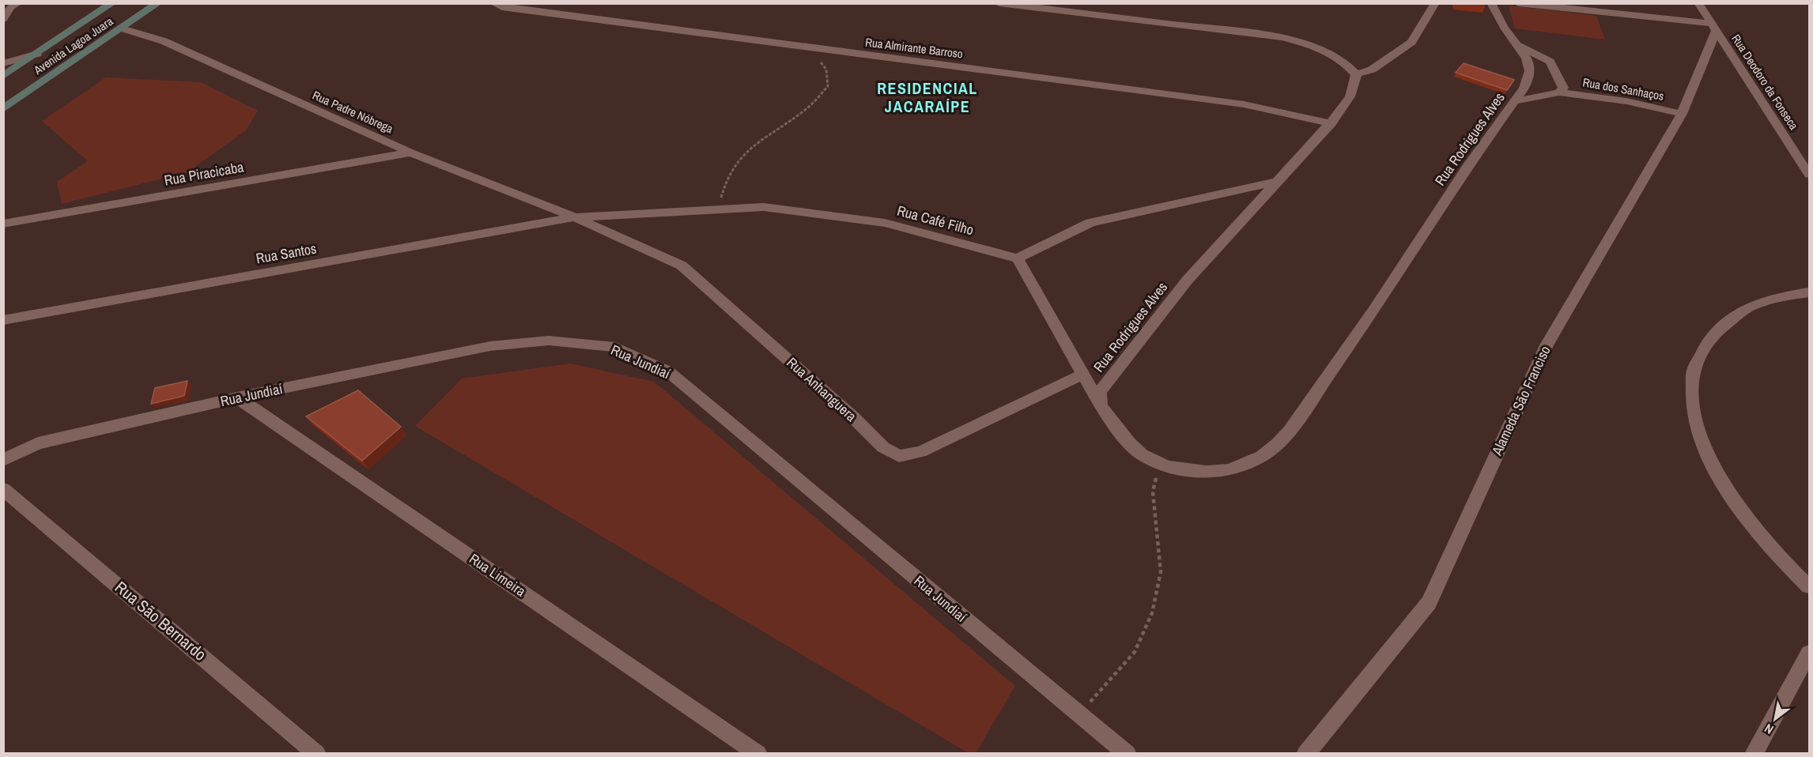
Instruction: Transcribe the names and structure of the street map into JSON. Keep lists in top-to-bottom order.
{
  "streets": {
    "main road": ["Avenida Lagoa Juara"],
    "street": [
      "Rua Almirante Barroso",
      "Rua Deodoro da Fonseca",
      "Rua dos Sanhaços",
      "Rua Padre Nóbrega",
      "Rua Rodrigues Alves",
      "Rua Piracicaba",
      "Rua Café Filho",
      "Rua Santos",
      "Rua Jundiaí",
      "Rua Anhanguera",
      "Alameda São Franciso",
      "Rua Limeira",
      "Rua São Bernardo"
    ]
  },
  "crossings": [
    ["Avenida Lagoa Juara", "Rua Padre Nóbrega"],
    ["Rua Almirante Barroso", "Rua Rodrigues Alves"],
    ["Rua Deodoro da Fonseca", "Alameda São Franciso"],
    ["Rua dos Sanhaços", "Rua Rodrigues Alves"],
    ["Rua dos Sanhaços", "Alameda São Franciso"],
    ["Rua Padre Nóbrega", "Rua Piracicaba"],
    ["Rua Padre Nóbrega", "Rua Café Filho"],
    ["Rua Padre Nóbrega", "Rua Santos"],
    ["Rua Padre Nóbrega", "Rua Anhanguera"],
    ["Rua Café Filho", "Rua Santos"],
    ["Rua Café Filho", "Rua Anhanguera"],
    ["Rua Santos", "Rua Anhanguera"],
    ["Rua Jundiaí", "Rua Limeira"]
  ],
  "districts": ["RESIDENCIAL JACARAÍPE"],
  "north": "bottom left"
}
